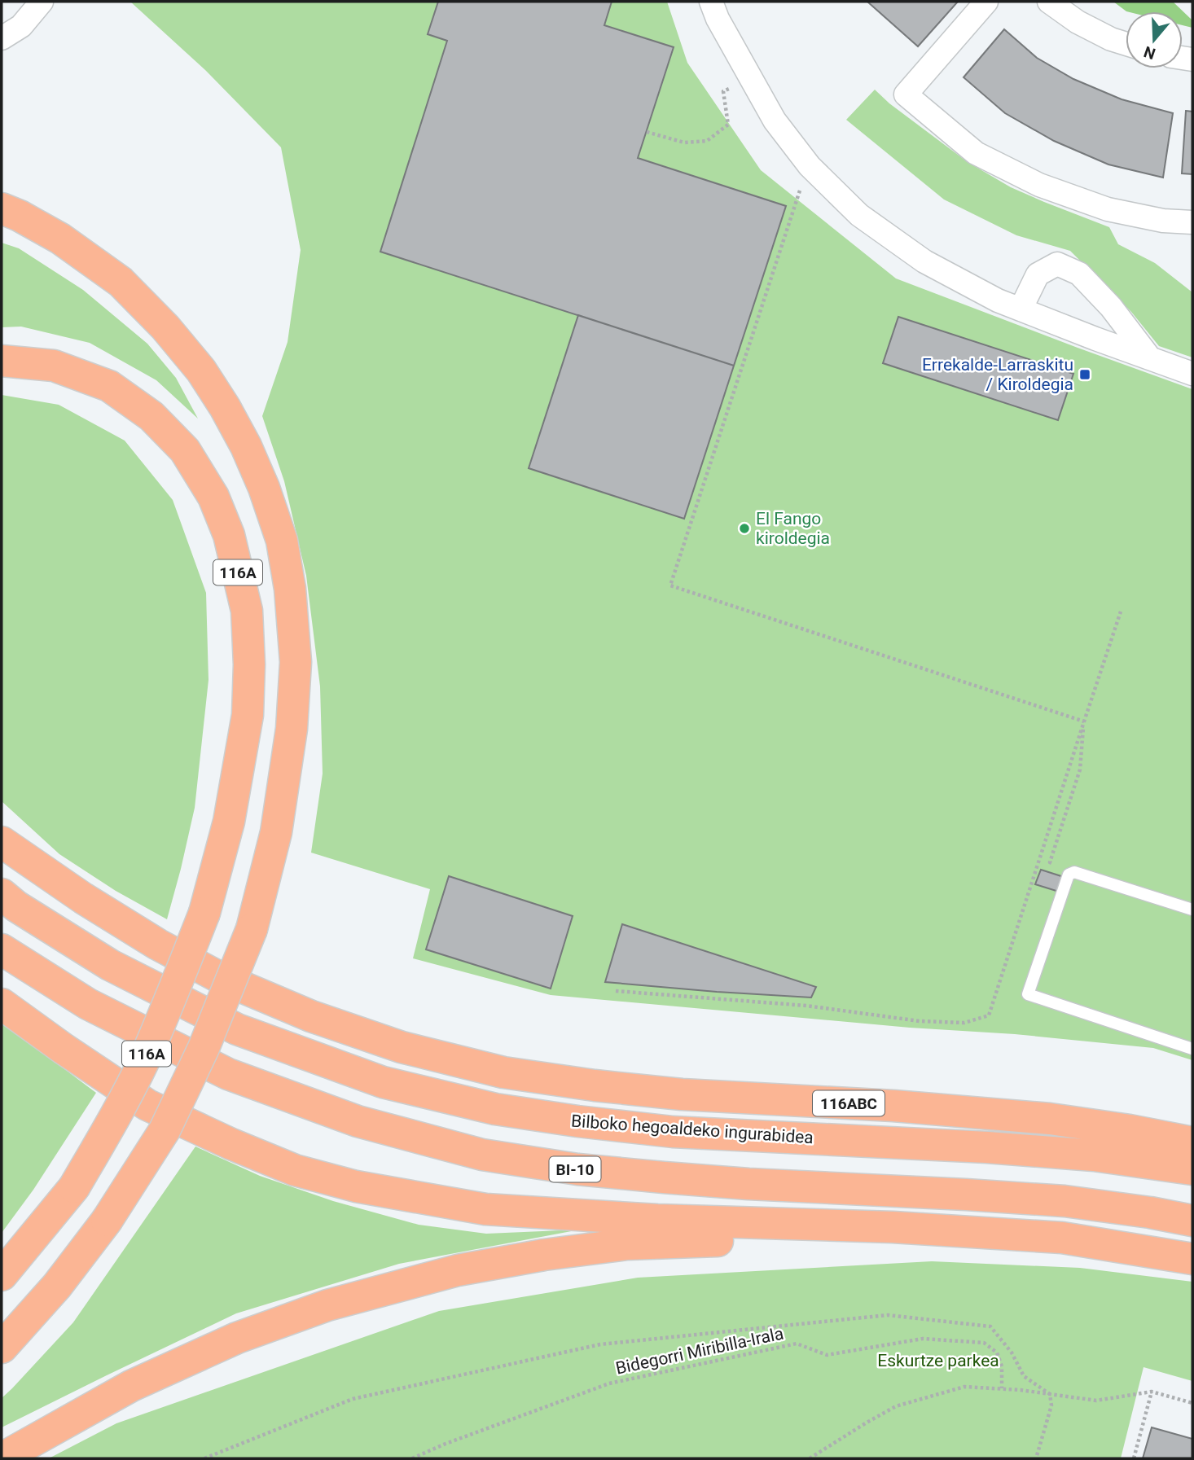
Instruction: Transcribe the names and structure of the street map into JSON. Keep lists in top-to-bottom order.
{
  "streets": {
    "highway": [
      "116A",
      "116ABC",
      "Bilboko hegoaldeko ingurabidea",
      "BI-10"
    ],
    "path": ["Bidegorri Miribilla-Irala"]
  },
  "parks": ["Eskurtze parkea"],
  "places": {
    "transit": ["Errekalde-Larraskitu / Kiroldegia"],
    "other": ["El Fango kiroldegia"]
  },
  "north": "bottom"
}
